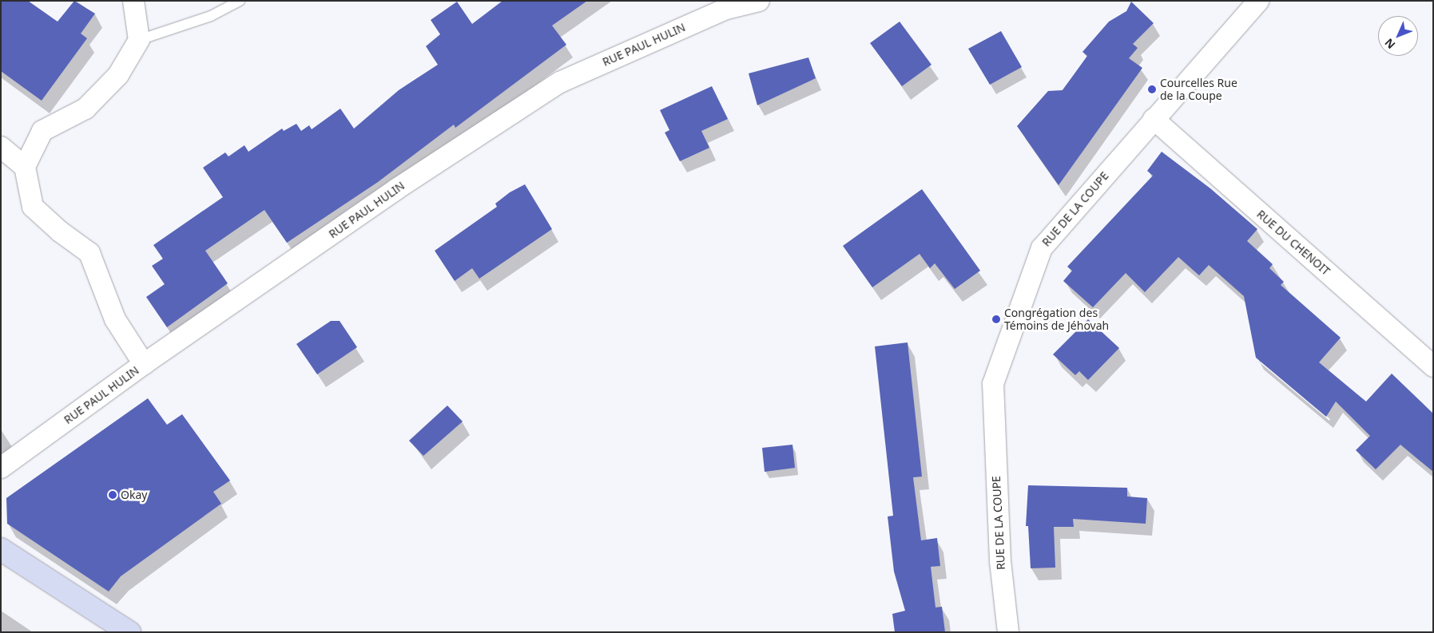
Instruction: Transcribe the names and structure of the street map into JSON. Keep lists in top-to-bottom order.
{
  "streets": {
    "street": ["RUE PAUL HULIN", "RUE DE LA COUPE", "RUE DU CHENOIT"]
  },
  "crossings": [
    ["RUE DE LA COUPE", "RUE DU CHENOIT"]
  ],
  "places": ["Courcelles Rue de la Coupe", "Congrégation des Témoins de Jéhovah", "Okay"],
  "north": "bottom left"
}
